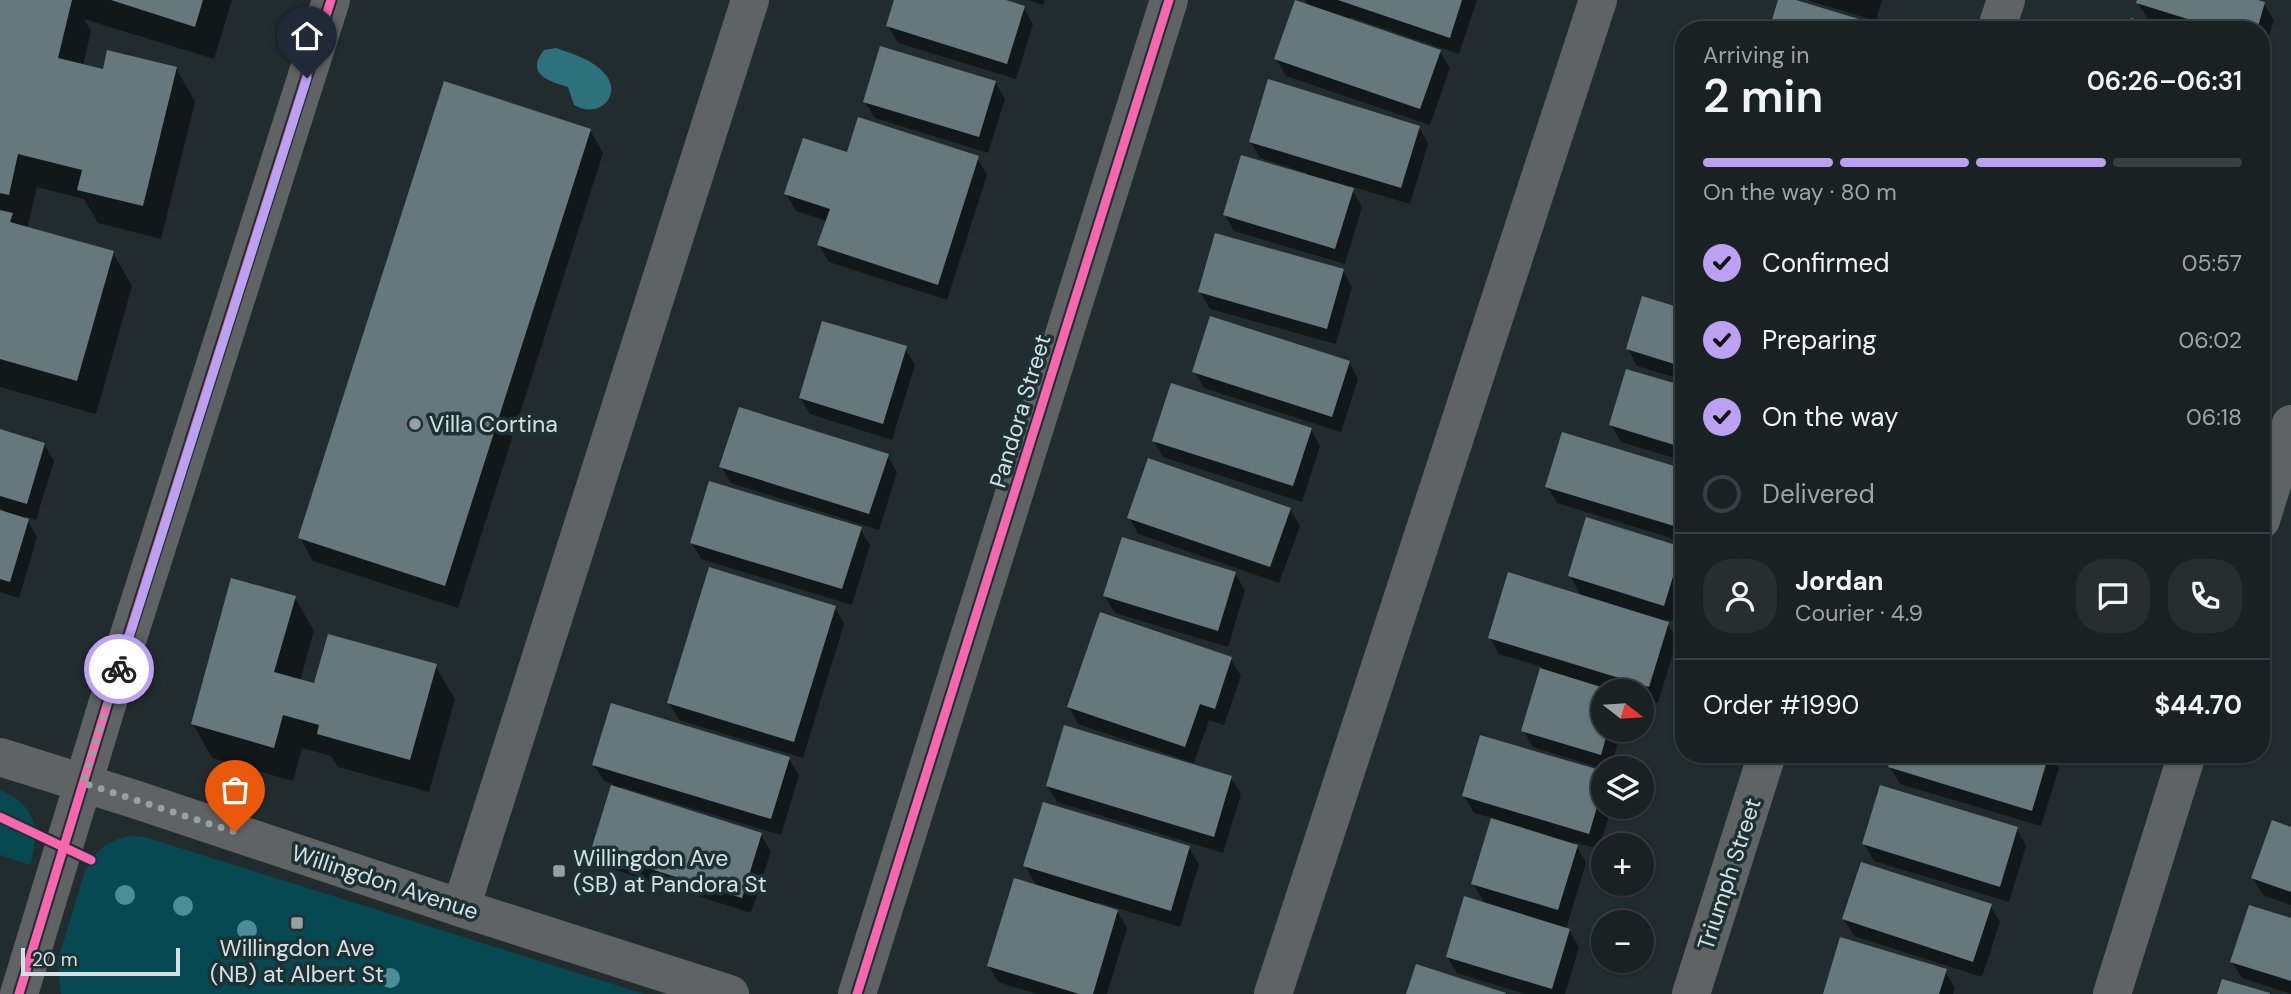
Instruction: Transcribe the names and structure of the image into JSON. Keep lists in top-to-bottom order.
{
  "streets": {
    "street": ["Pandora Street", "Triumph Street", "Willingdon Avenue"]
  },
  "places": {
    "other": ["Villa Cortina"],
    "transit": ["Willingdon Ave (SB) at Pandora St", "Willingdon Ave (NB) at Albert St"]
  },
  "scale_bar": "20 m",
  "north": "right",
  "page": {
    "heading": ["2 min", "Arriving in", "06:26–06:31"],
    "panel": [
      "Jordan",
      "Courier · 4.9",
      "Order #1990",
      "$44.70"
    ],
    "bar": "On the way · 80 m",
    "list": [
      ["Confirmed", "05:57"],
      ["Preparing", "06:02"],
      ["On the way", "06:18"],
      "Delivered"
    ],
    "map_buttons": ["+", "−"],
    "scale": "20 m"
  }
}
